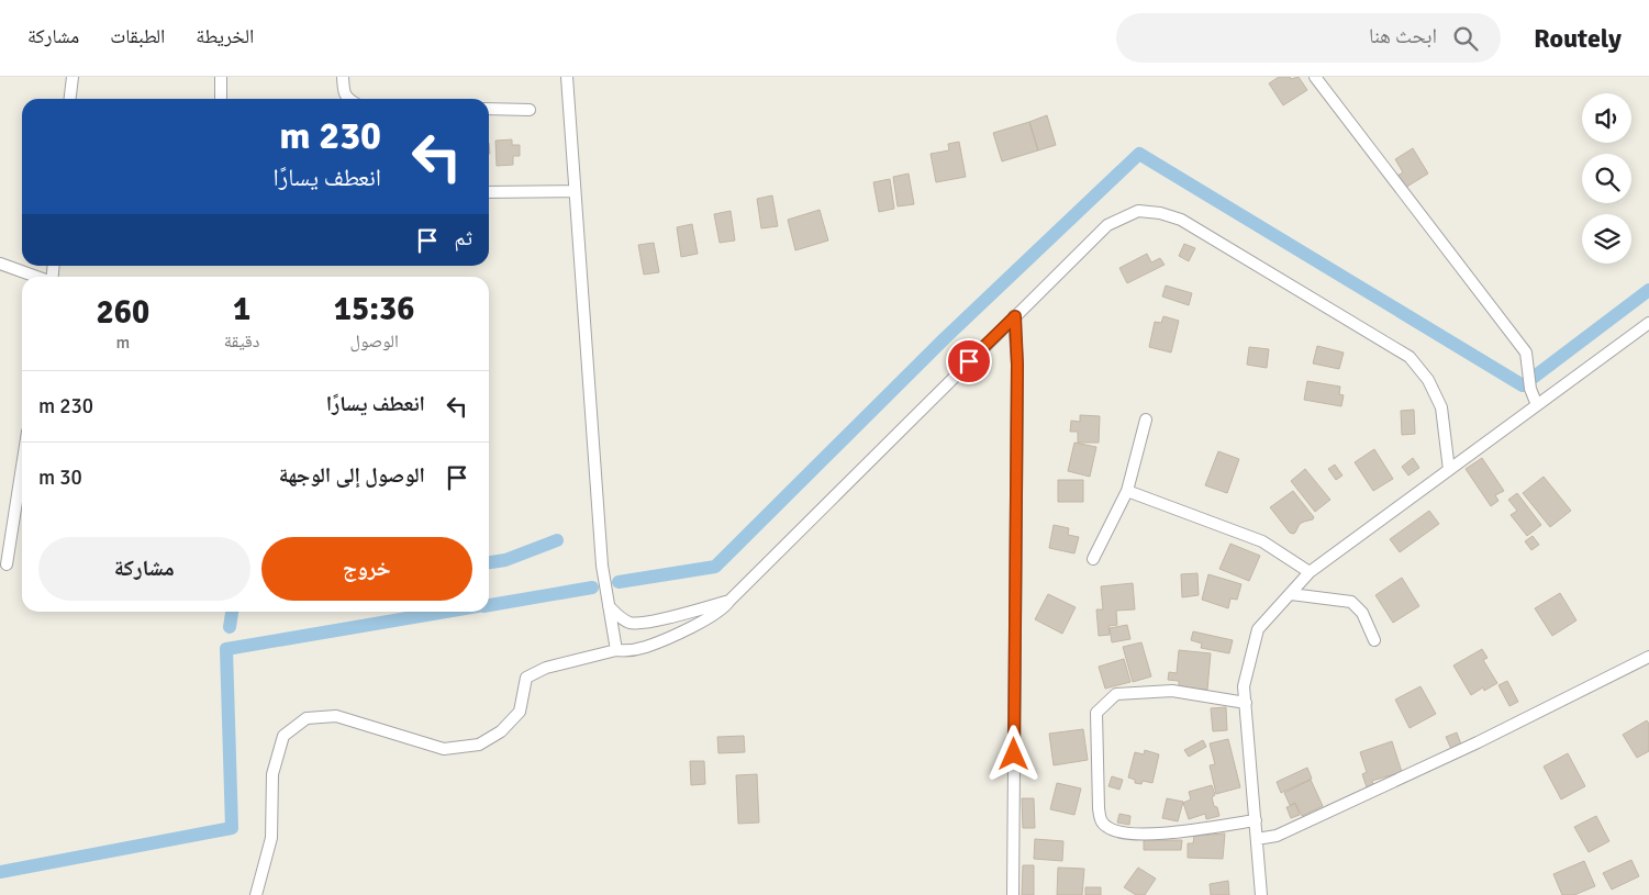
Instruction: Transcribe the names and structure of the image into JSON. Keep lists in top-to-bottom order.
{
  "page": {
    "header": "Routely",
    "search": "ابحث هنا",
    "nav": ["الخريطة", "الطبقات", "مشاركة"],
    "turn": ["230 m", "انعطف يسارًا"],
    "then": "ثم",
    "eta": [
      "15:36",
      "الوصول",
      "1",
      "دقيقة",
      "260",
      "m"
    ],
    "list": [
      {
        "name": "انعطف يسارًا",
        "value": "230 m"
      },
      {
        "name": "الوصول إلى الوجهة",
        "value": "30 m"
      }
    ],
    "buttons": ["خروج", "مشاركة"]
  }
}
